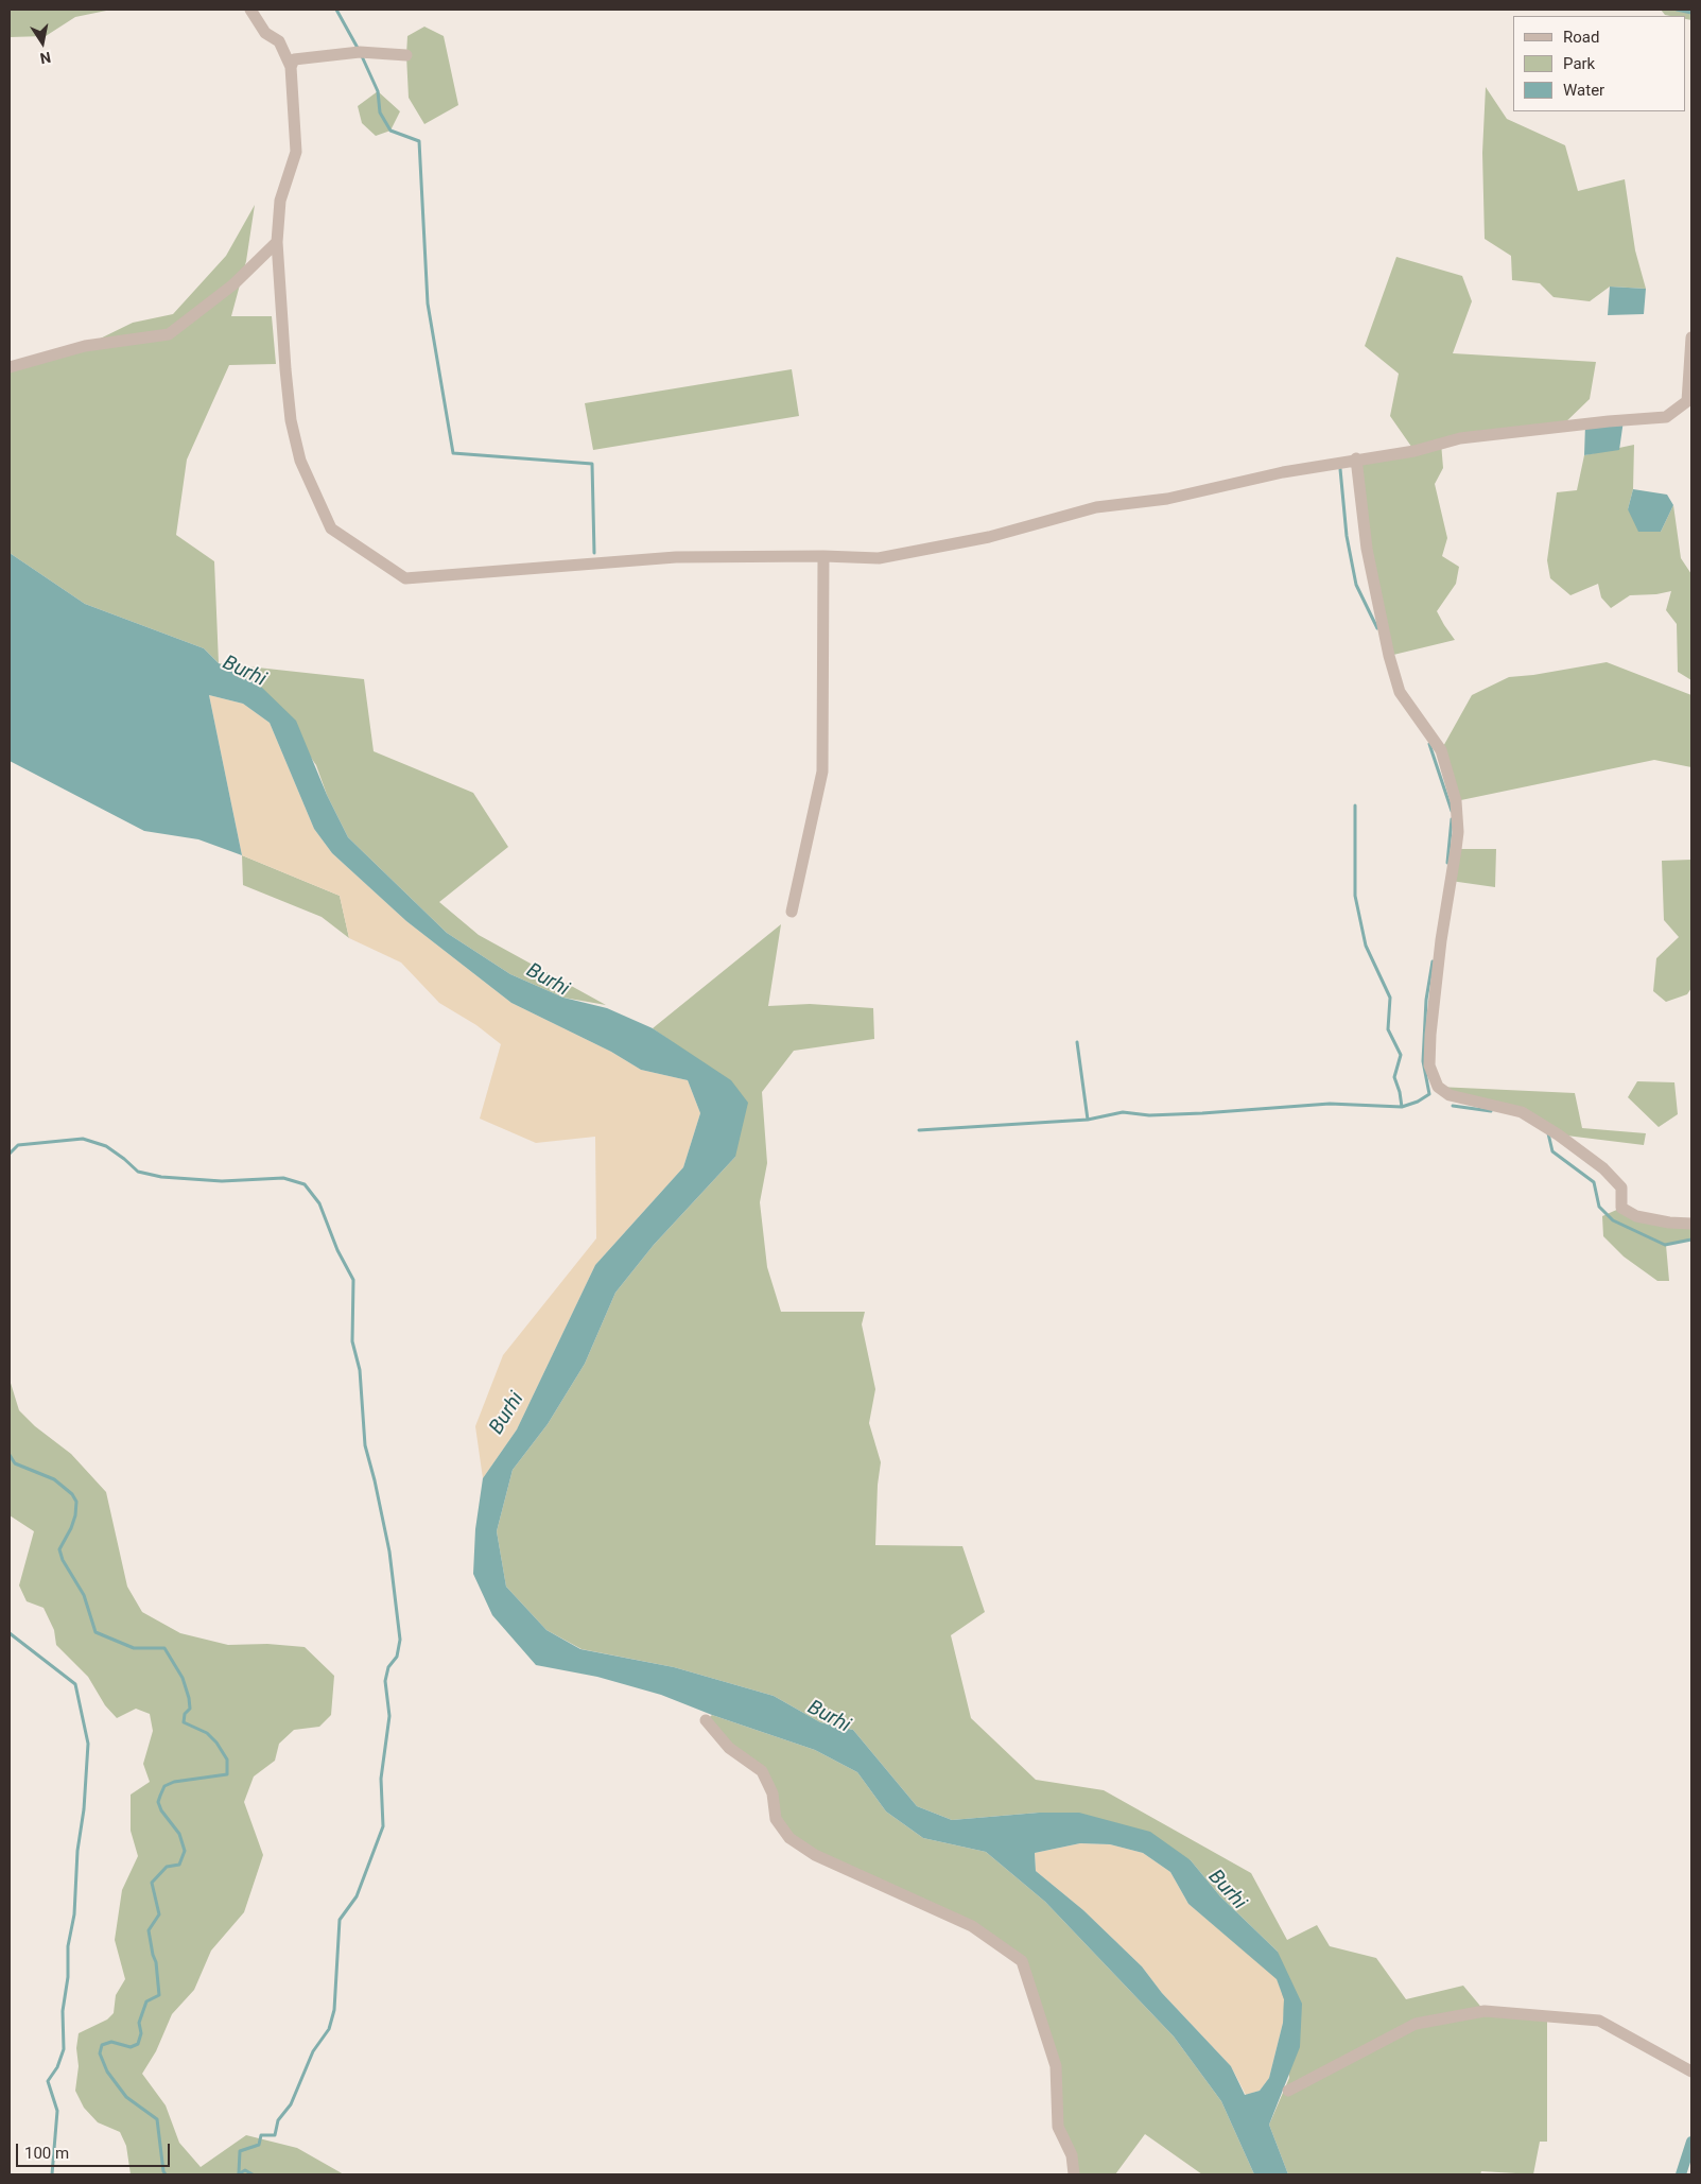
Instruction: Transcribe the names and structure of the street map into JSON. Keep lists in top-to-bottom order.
{
  "water": ["Burhi"],
  "legend": ["Road", "Park", "Water"],
  "scale_bar": "100 m",
  "north": "bottom"
}
